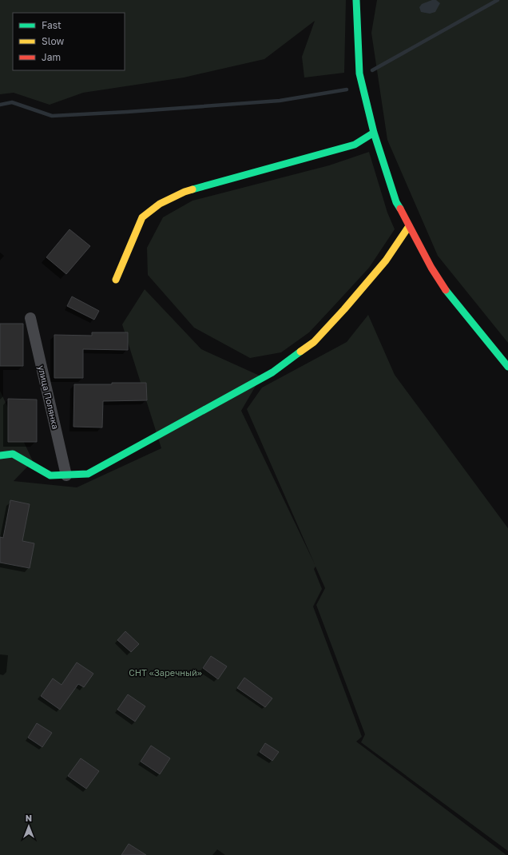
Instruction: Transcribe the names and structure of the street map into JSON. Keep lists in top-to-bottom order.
{
  "streets": {
    "street": ["улица Полянка"]
  },
  "parks": ["СНТ «Заречный»"],
  "legend": ["Fast", "Slow", "Jam"],
  "north": "top"
}
